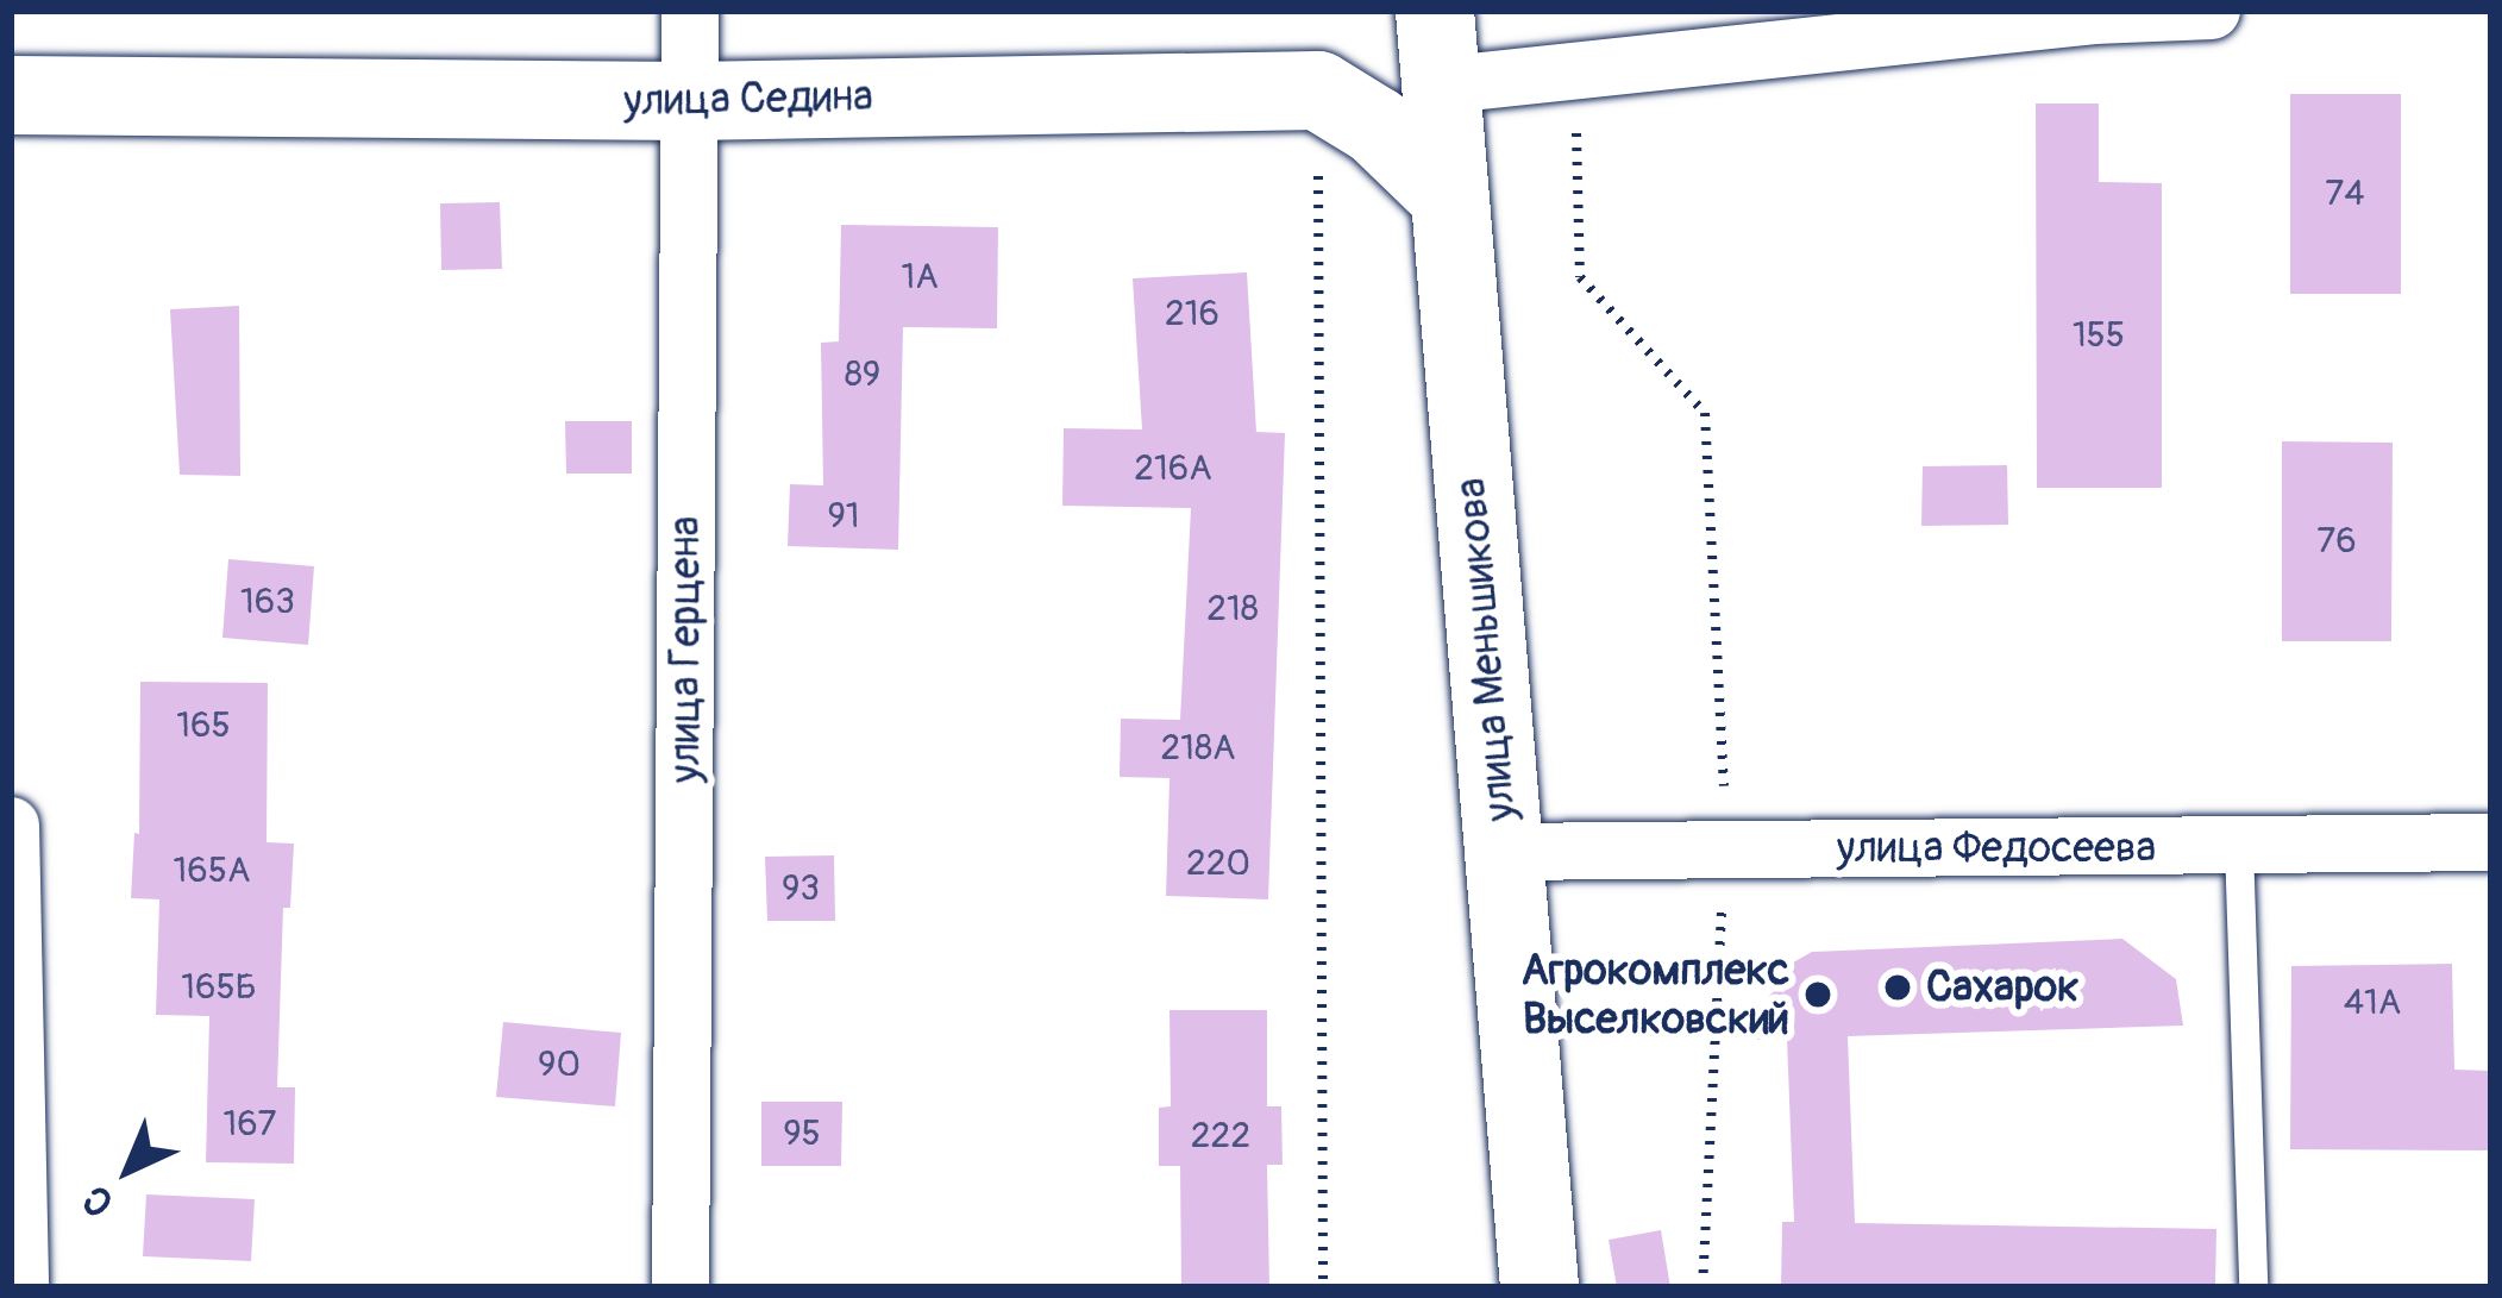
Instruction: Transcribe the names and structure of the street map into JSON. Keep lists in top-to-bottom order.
{
  "streets": {
    "main road": ["улица Седина", "улица Меньшикова"],
    "street": ["улица Герцена", "улица Федосеева"]
  },
  "crossings": [
    ["улица Седина", "улица Герцена"],
    ["улица Меньшикова", "улица Федосеева"]
  ],
  "places": ["Сахарок", "Агрокомплекс Выселковский"],
  "house_numbers": [
    "74",
    "1А",
    "216",
    "155",
    "89",
    "216А",
    "91",
    "76",
    "163",
    "218",
    "165",
    "218А",
    "220",
    "165А",
    "93",
    "165Б",
    "41А",
    "90",
    "167",
    "95",
    "222"
  ],
  "north": "bottom left"
}
